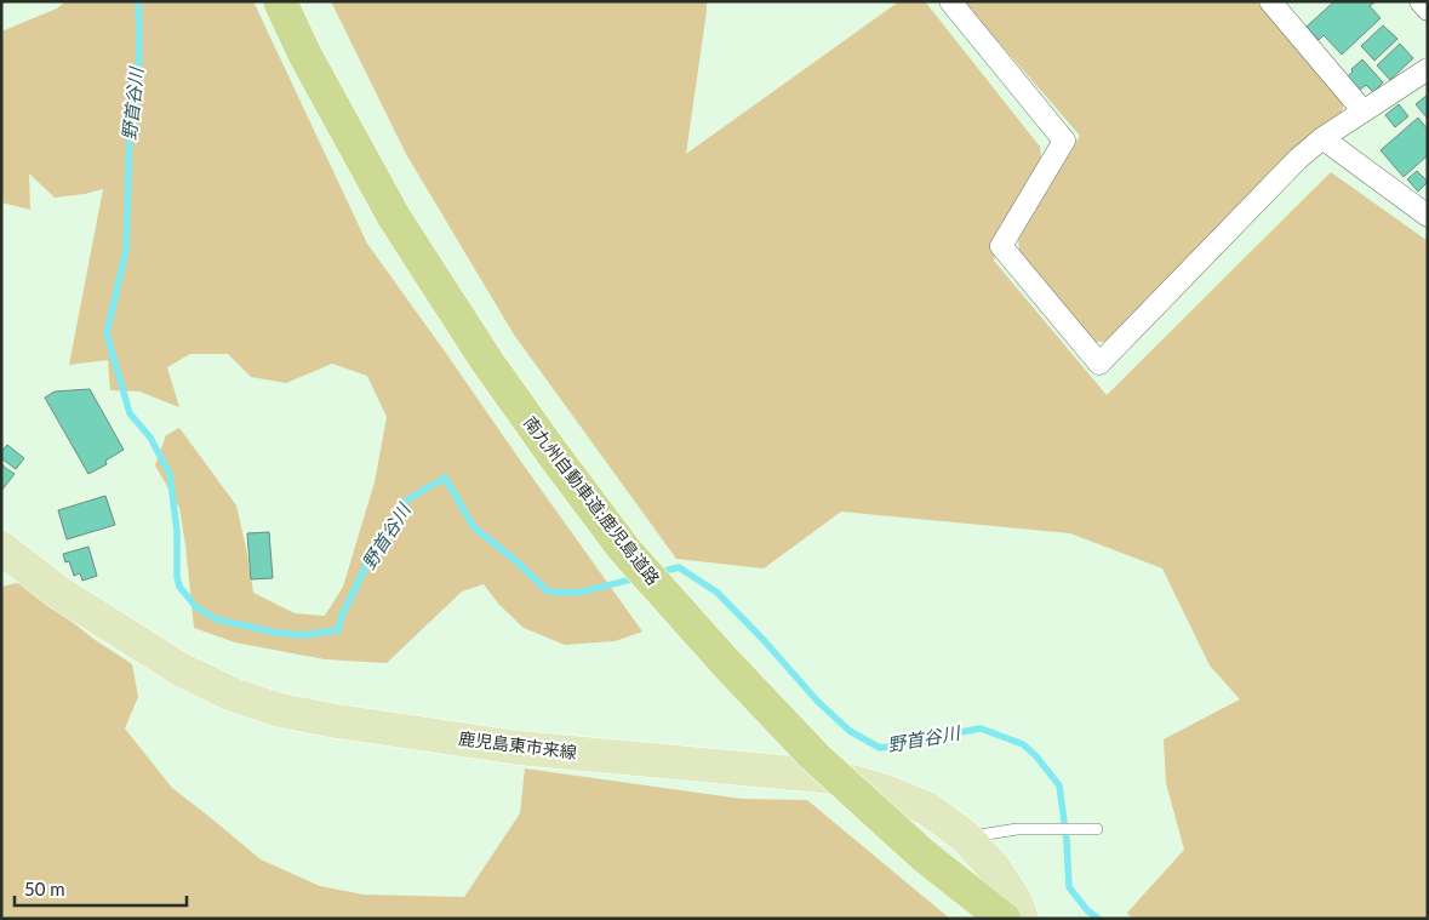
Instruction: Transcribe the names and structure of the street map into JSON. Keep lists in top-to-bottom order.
{
  "streets": {
    "highway": ["南九州自動車道;鹿児島道路"],
    "main road": ["鹿児島東市来線"]
  },
  "water": ["野首谷川"],
  "scale_bar": "50 m"
}
